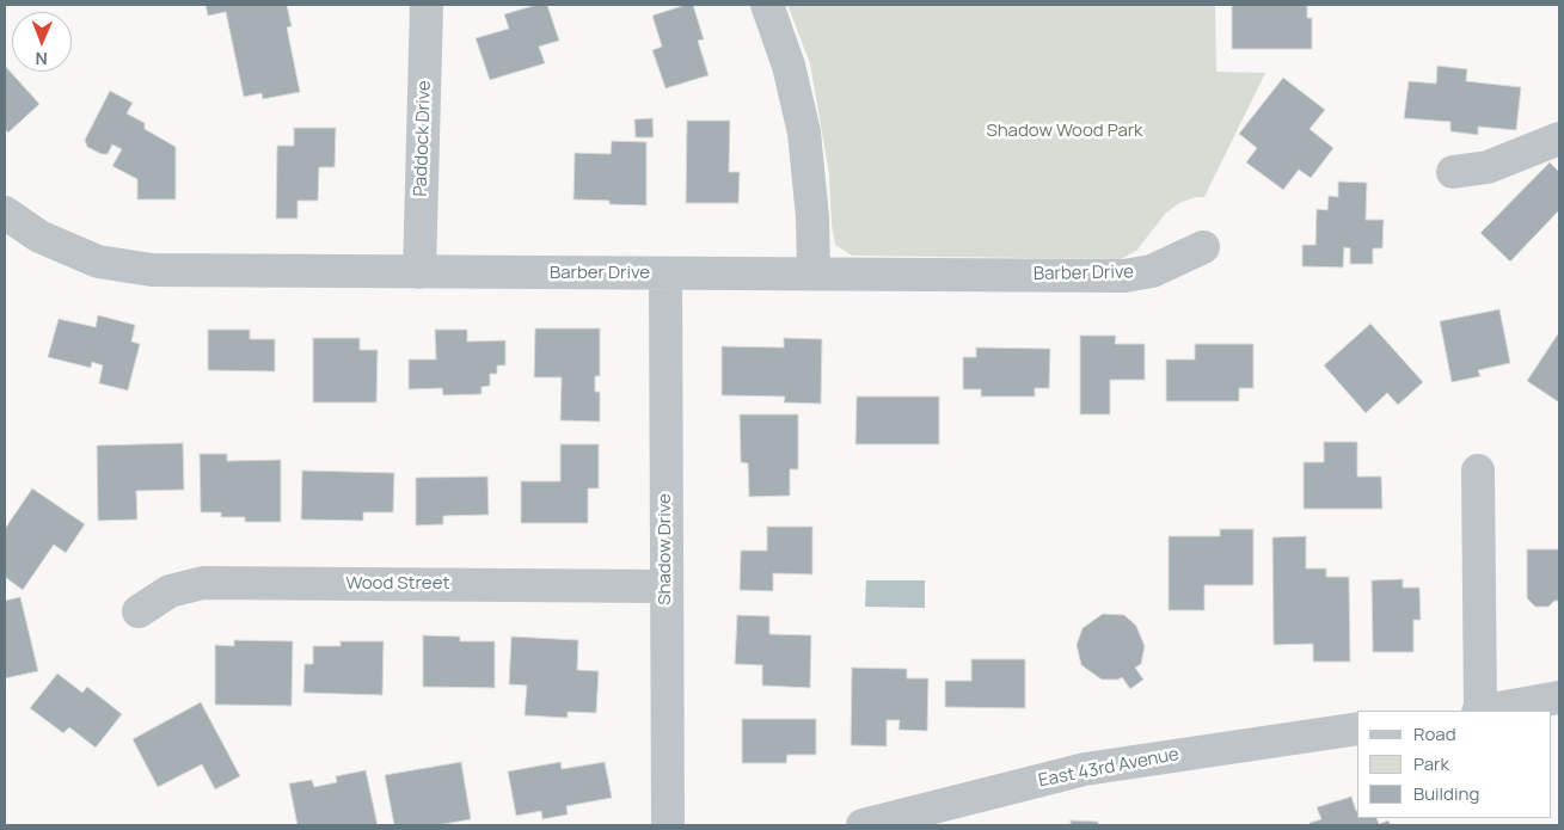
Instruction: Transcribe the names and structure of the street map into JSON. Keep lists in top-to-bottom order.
{
  "streets": {
    "street": [
      "Paddock Drive",
      "Barber Drive",
      "Shadow Drive",
      "Wood Street",
      "East 43rd Avenue"
    ]
  },
  "crossings": [
    ["Paddock Drive", "Barber Drive"],
    ["Barber Drive", "Shadow Drive"],
    ["Shadow Drive", "Wood Street"]
  ],
  "parks": ["Shadow Wood Park"],
  "legend": ["Road", "Park", "Building"],
  "north": "bottom"
}
